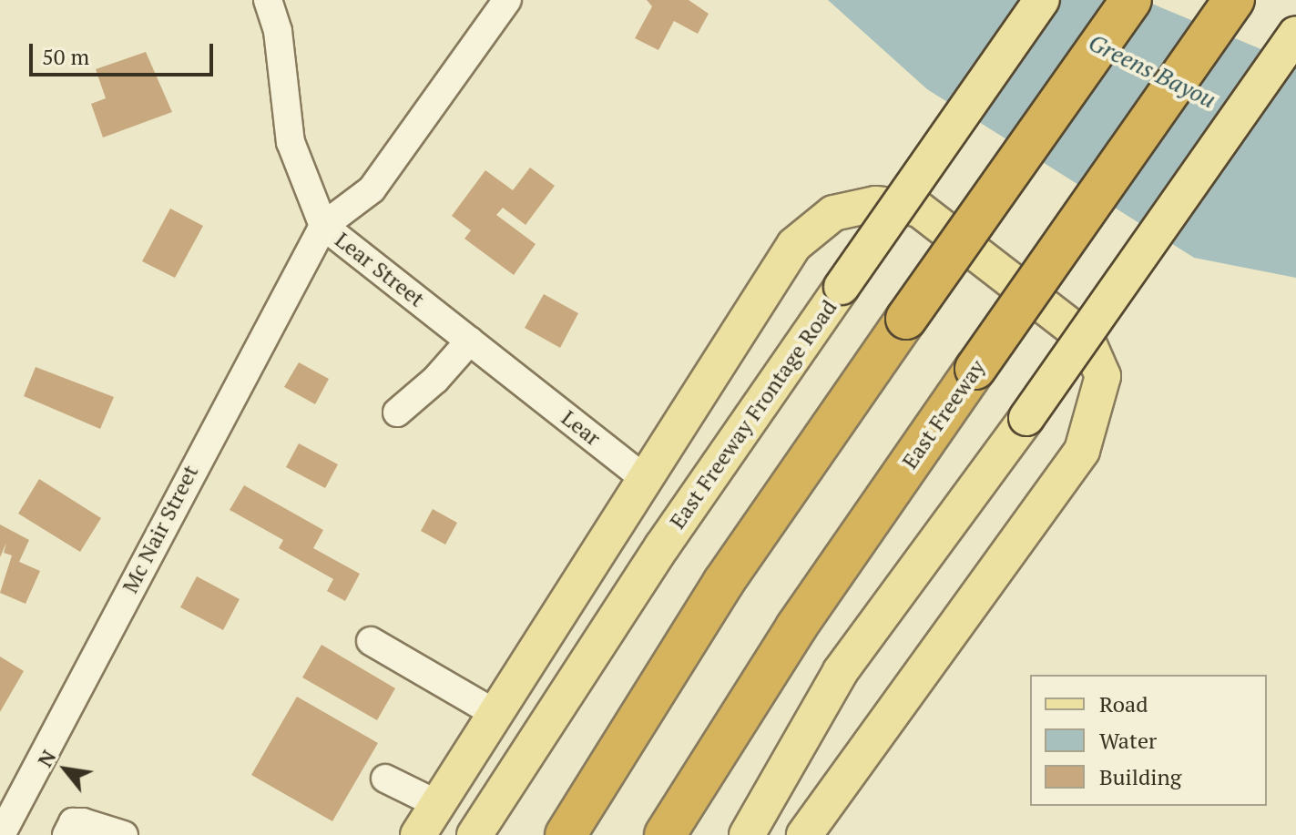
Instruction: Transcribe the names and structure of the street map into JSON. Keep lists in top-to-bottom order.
{
  "streets": {
    "highway": ["East Freeway"],
    "main road": ["East Freeway Frontage Road"],
    "street": ["Lear Street", "Lear", "Mc Nair Street"]
  },
  "crossings": [
    ["Lear Street", "Lear"],
    ["Lear Street", "Mc Nair Street"]
  ],
  "water": ["Greens Bayou"],
  "legend": ["Road", "Water", "Building"],
  "scale_bar": "50 m",
  "north": "top left"
}
